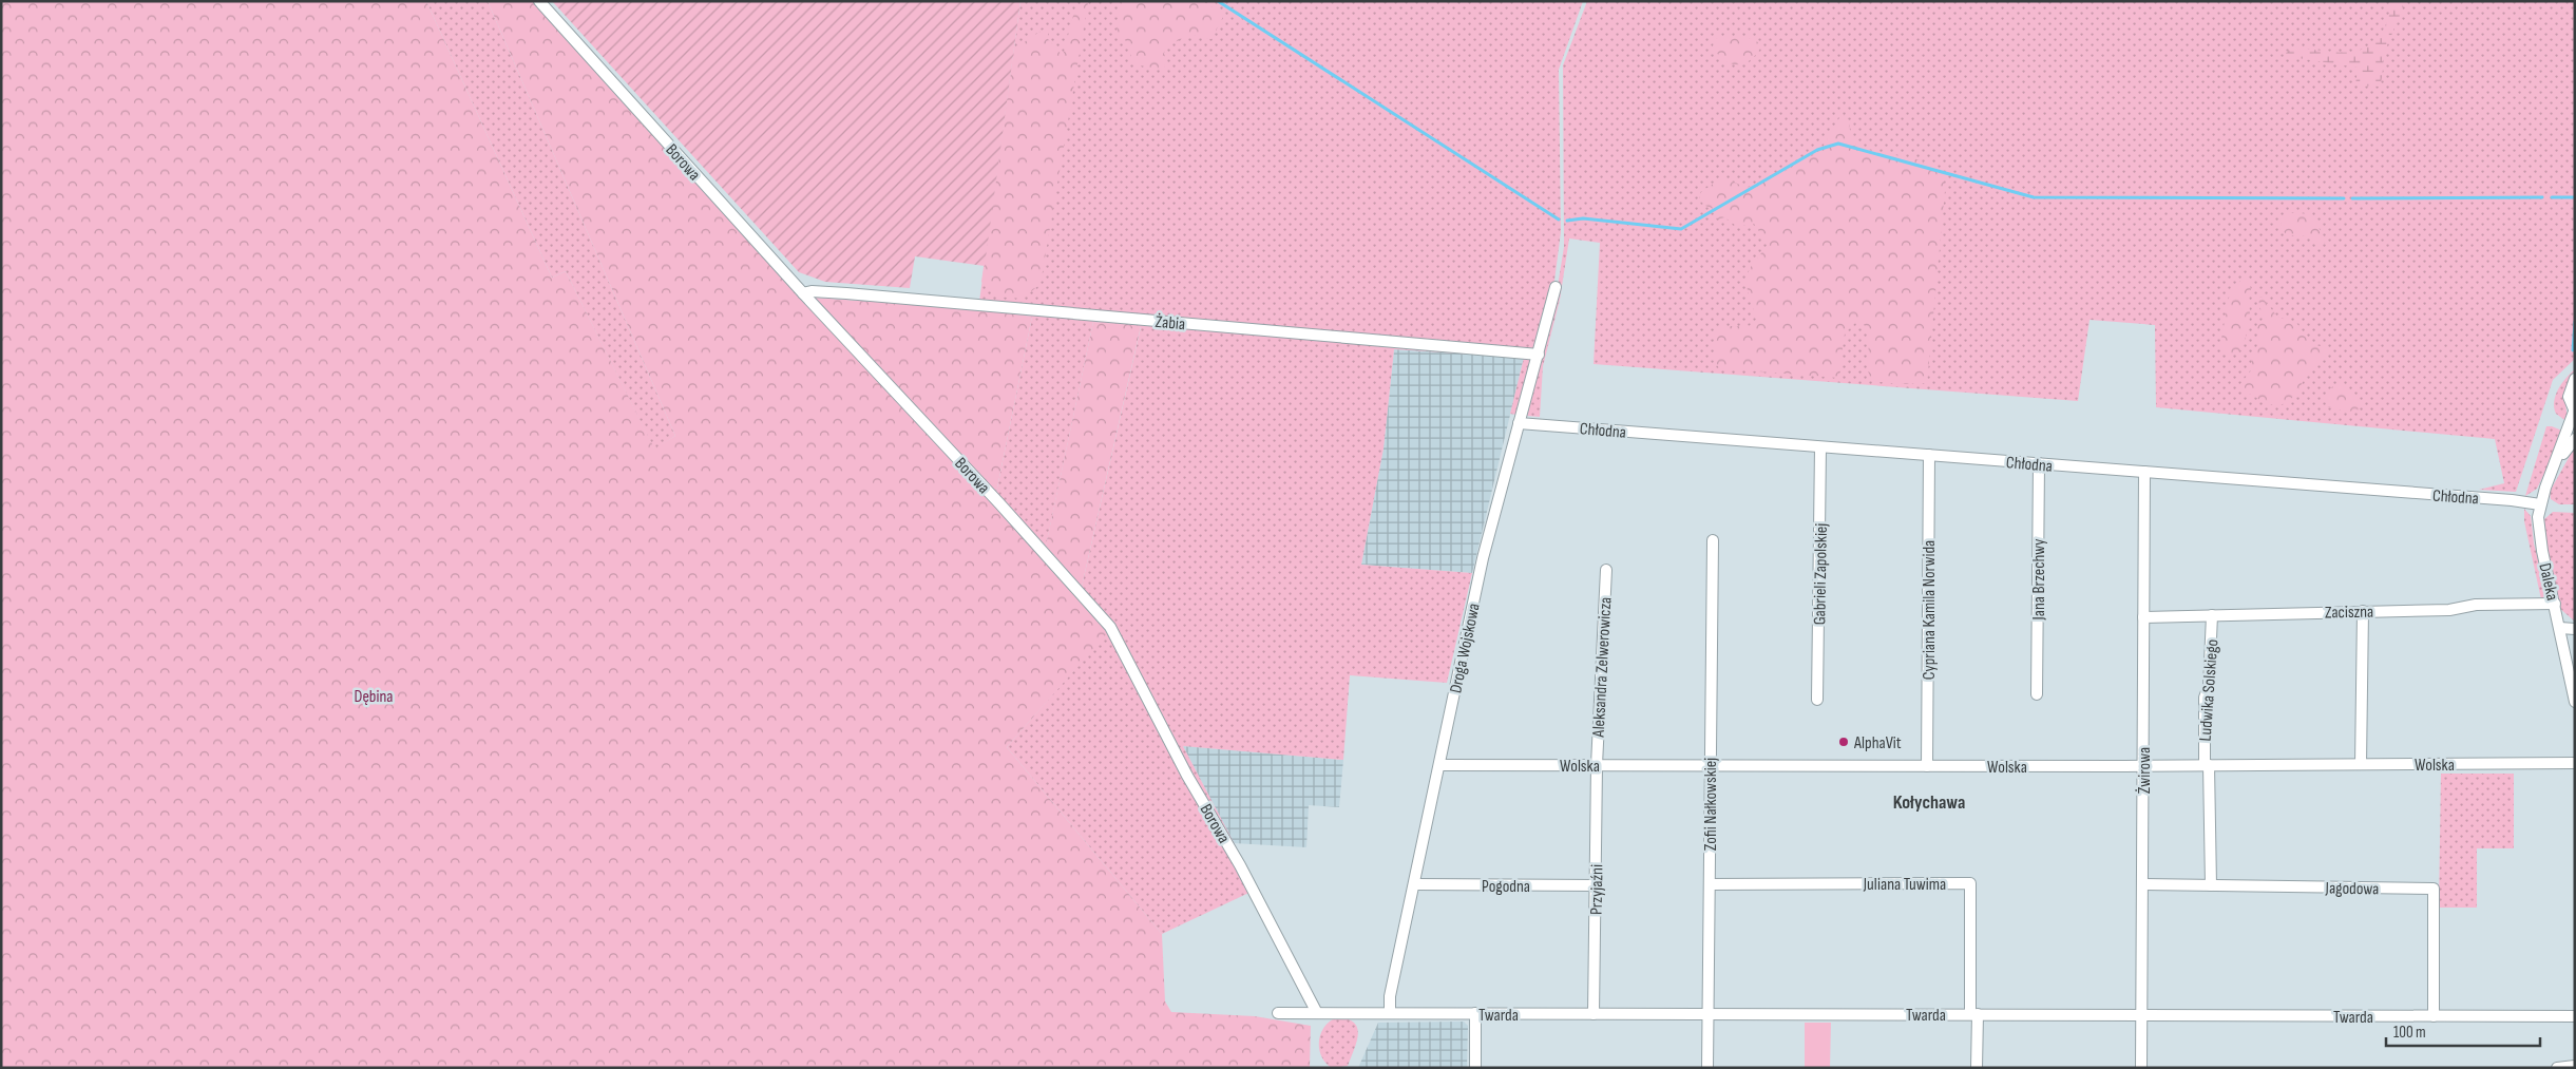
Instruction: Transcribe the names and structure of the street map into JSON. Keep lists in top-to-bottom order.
{
  "streets": {
    "street": [
      "Borowa",
      "Żabia",
      "Chłodna",
      "Gabrieli Zapolskiej",
      "Jana Brzechwy",
      "Daleka",
      "Cypriana Kamila Norwida",
      "Zaciszna",
      "Droga Wojskowa",
      "Aleksandra Zelwerowicza",
      "Ludwika Solskiego",
      "Wolska",
      "Żwirowa",
      "Zofii Nałkowskiej",
      "Juliana Tuwima",
      "Pogodna",
      "Jagodowa",
      "Przyjaźni",
      "Twarda"
    ]
  },
  "crossings": [
    ["Borowa", "Żabia"],
    ["Borowa", "Twarda"],
    ["Żabia", "Droga Wojskowa"],
    ["Chłodna", "Gabrieli Zapolskiej"],
    ["Chłodna", "Jana Brzechwy"],
    ["Chłodna", "Daleka"],
    ["Chłodna", "Cypriana Kamila Norwida"],
    ["Chłodna", "Droga Wojskowa"],
    ["Chłodna", "Żwirowa"],
    ["Daleka", "Zaciszna"],
    ["Cypriana Kamila Norwida", "Wolska"],
    ["Zaciszna", "Ludwika Solskiego"],
    ["Zaciszna", "Żwirowa"],
    ["Droga Wojskowa", "Wolska"],
    ["Droga Wojskowa", "Pogodna"],
    ["Droga Wojskowa", "Twarda"],
    ["Aleksandra Zelwerowicza", "Wolska"],
    ["Aleksandra Zelwerowicza", "Przyjaźni"],
    ["Ludwika Solskiego", "Wolska"],
    ["Ludwika Solskiego", "Jagodowa"],
    ["Wolska", "Żwirowa"],
    ["Wolska", "Zofii Nałkowskiej"],
    ["Wolska", "Przyjaźni"],
    ["Żwirowa", "Jagodowa"],
    ["Żwirowa", "Twarda"],
    ["Zofii Nałkowskiej", "Juliana Tuwima"],
    ["Zofii Nałkowskiej", "Twarda"],
    ["Juliana Tuwima", "Twarda"],
    ["Pogodna", "Przyjaźni"],
    ["Jagodowa", "Twarda"],
    ["Przyjaźni", "Twarda"]
  ],
  "districts": ["Kołychawa"],
  "parks": ["Dębina"],
  "places": ["AlphaVit"],
  "scale_bar": "100 m"
}
